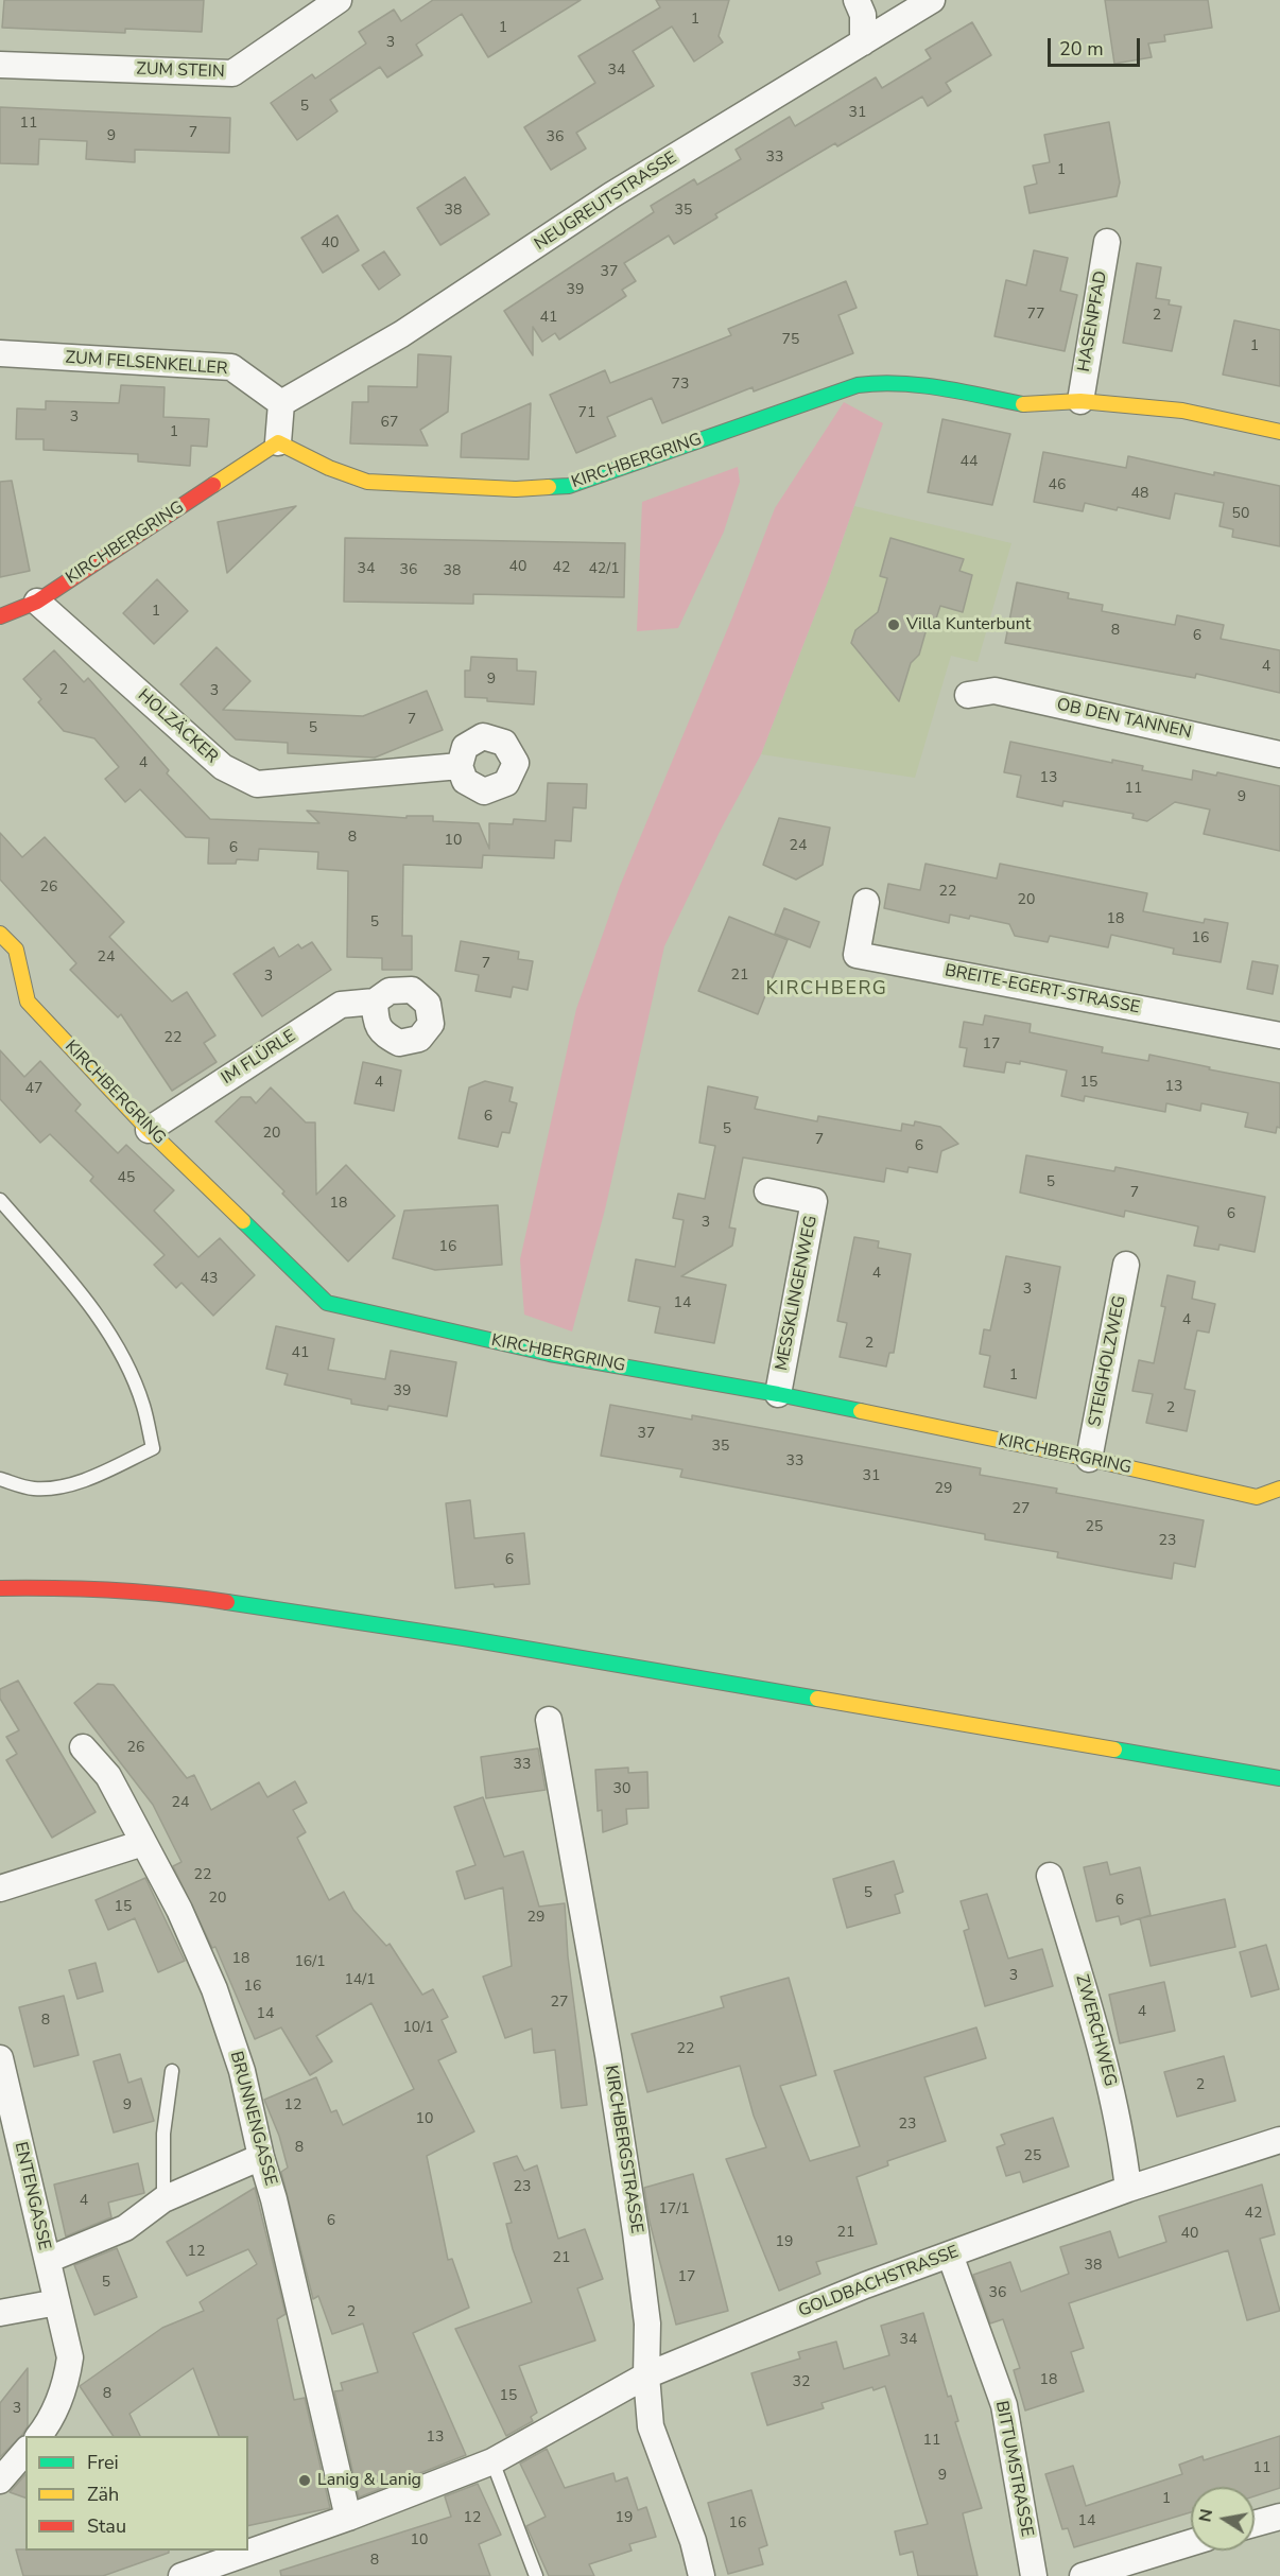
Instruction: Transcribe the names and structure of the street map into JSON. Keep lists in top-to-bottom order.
{
  "streets": {
    "street": [
      "ZUM STEIN",
      "NEUGREUTSTRASSE",
      "HASENPFAD",
      "ZUM FELSENKELLER",
      "KIRCHBERGRING",
      "OB DEN TANNEN",
      "HOLZÄCKER",
      "BREITE-EGERT-STRASSE",
      "IM FLÜRLE",
      "MESSKLINGENWEG",
      "STEIGHOLZWEG",
      "ZWERCHWEG",
      "BRUNNENGASSE",
      "KIRCHBERGSTRASSE",
      "ENTENGASSE",
      "GOLDBACHSTRASSE",
      "BITTUMSTRASSE"
    ]
  },
  "crossings": [
    ["NEUGREUTSTRASSE", "ZUM FELSENKELLER"],
    ["HASENPFAD", "KIRCHBERGRING"],
    ["KIRCHBERGRING", "HOLZÄCKER"],
    ["KIRCHBERGRING", "IM FLÜRLE"],
    ["KIRCHBERGRING", "MESSKLINGENWEG"],
    ["KIRCHBERGRING", "STEIGHOLZWEG"],
    ["ZWERCHWEG", "GOLDBACHSTRASSE"],
    ["BRUNNENGASSE", "GOLDBACHSTRASSE"],
    ["KIRCHBERGSTRASSE", "GOLDBACHSTRASSE"],
    ["GOLDBACHSTRASSE", "BITTUMSTRASSE"]
  ],
  "districts": ["KIRCHBERG"],
  "places": ["Villa Kunterbunt", "Lanig & Lanig"],
  "house_numbers": [
    "1",
    "1",
    "3",
    "34",
    "5",
    "31",
    "11",
    "7",
    "9",
    "36",
    "33",
    "1",
    "38",
    "35",
    "40",
    "37",
    "39",
    "77",
    "2",
    "41",
    "75",
    "1",
    "73",
    "71",
    "3",
    "67",
    "1",
    "44",
    "46",
    "48",
    "50",
    "40",
    "42",
    "34",
    "42/1",
    "36",
    "38",
    "1",
    "8",
    "6",
    "4",
    "9",
    "2",
    "3",
    "7",
    "5",
    "4",
    "13",
    "11",
    "9",
    "8",
    "10",
    "24",
    "6",
    "26",
    "22",
    "20",
    "18",
    "5",
    "16",
    "24",
    "7",
    "21",
    "3",
    "22",
    "17",
    "4",
    "15",
    "13",
    "47",
    "6",
    "5",
    "20",
    "7",
    "6",
    "45",
    "5",
    "7",
    "18",
    "6",
    "3",
    "16",
    "4",
    "43",
    "3",
    "14",
    "4",
    "2",
    "41",
    "1",
    "39",
    "2",
    "37",
    "35",
    "33",
    "31",
    "29",
    "27",
    "25",
    "23",
    "6",
    "26",
    "33",
    "30",
    "24",
    "22",
    "5",
    "20",
    "6",
    "15",
    "29",
    "18",
    "16/1",
    "3",
    "14/1",
    "16",
    "27",
    "4",
    "14",
    "8",
    "10/1",
    "22",
    "2",
    "9",
    "12",
    "10",
    "23",
    "8",
    "25",
    "23",
    "4",
    "17/1",
    "42",
    "6",
    "21",
    "40",
    "19",
    "12",
    "21",
    "38",
    "17",
    "5",
    "36",
    "2",
    "34",
    "18",
    "32",
    "8",
    "15",
    "3",
    "13",
    "11",
    "11",
    "9",
    "1",
    "12",
    "19",
    "14",
    "16",
    "10",
    "8"
  ],
  "legend": ["Frei", "Zäh", "Stau"],
  "scale_bar": "20 m",
  "north": "left"
}
